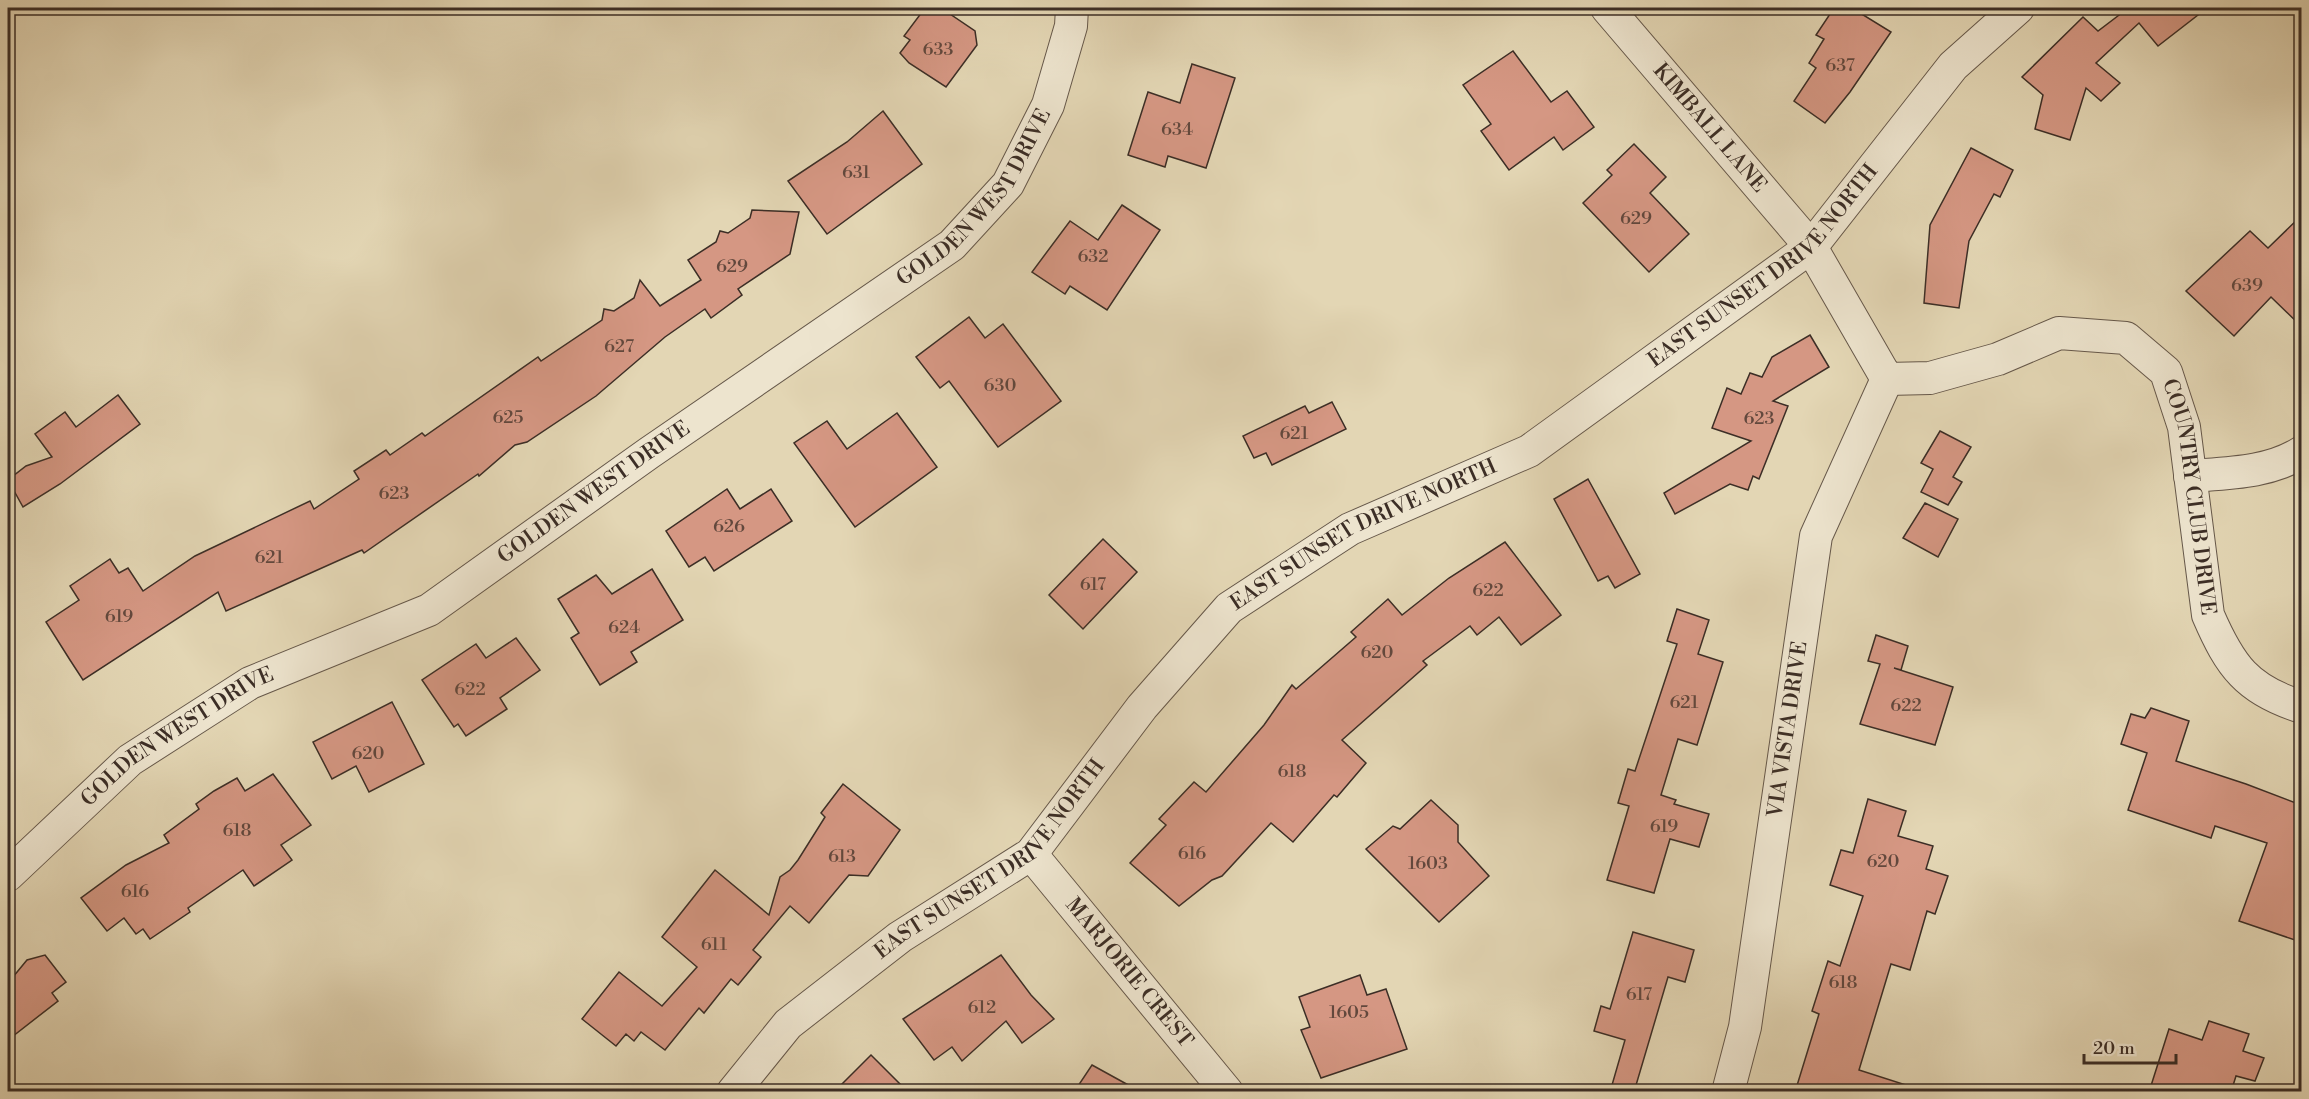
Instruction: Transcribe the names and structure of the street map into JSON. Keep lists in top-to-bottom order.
{
  "streets": {
    "street": [
      "KIMBALL LANE",
      "GOLDEN WEST DRIVE",
      "EAST SUNSET DRIVE NORTH",
      "COUNTRY CLUB DRIVE",
      "VIA VISTA DRIVE",
      "MARJORIE CREST"
    ]
  },
  "crossings": [
    ["KIMBALL LANE", "EAST SUNSET DRIVE NORTH"],
    ["EAST SUNSET DRIVE NORTH", "MARJORIE CREST"],
    ["COUNTRY CLUB DRIVE", "VIA VISTA DRIVE"]
  ],
  "house_numbers": [
    "633",
    "637",
    "634",
    "631",
    "629",
    "632",
    "629",
    "639",
    "627",
    "630",
    "625",
    "623",
    "621",
    "623",
    "626",
    "621",
    "617",
    "622",
    "619",
    "624",
    "620",
    "622",
    "621",
    "622",
    "620",
    "618",
    "619",
    "618",
    "616",
    "613",
    "620",
    "1603",
    "616",
    "611",
    "618",
    "617",
    "612",
    "1605"
  ],
  "scale_bar": "20 m"
}
